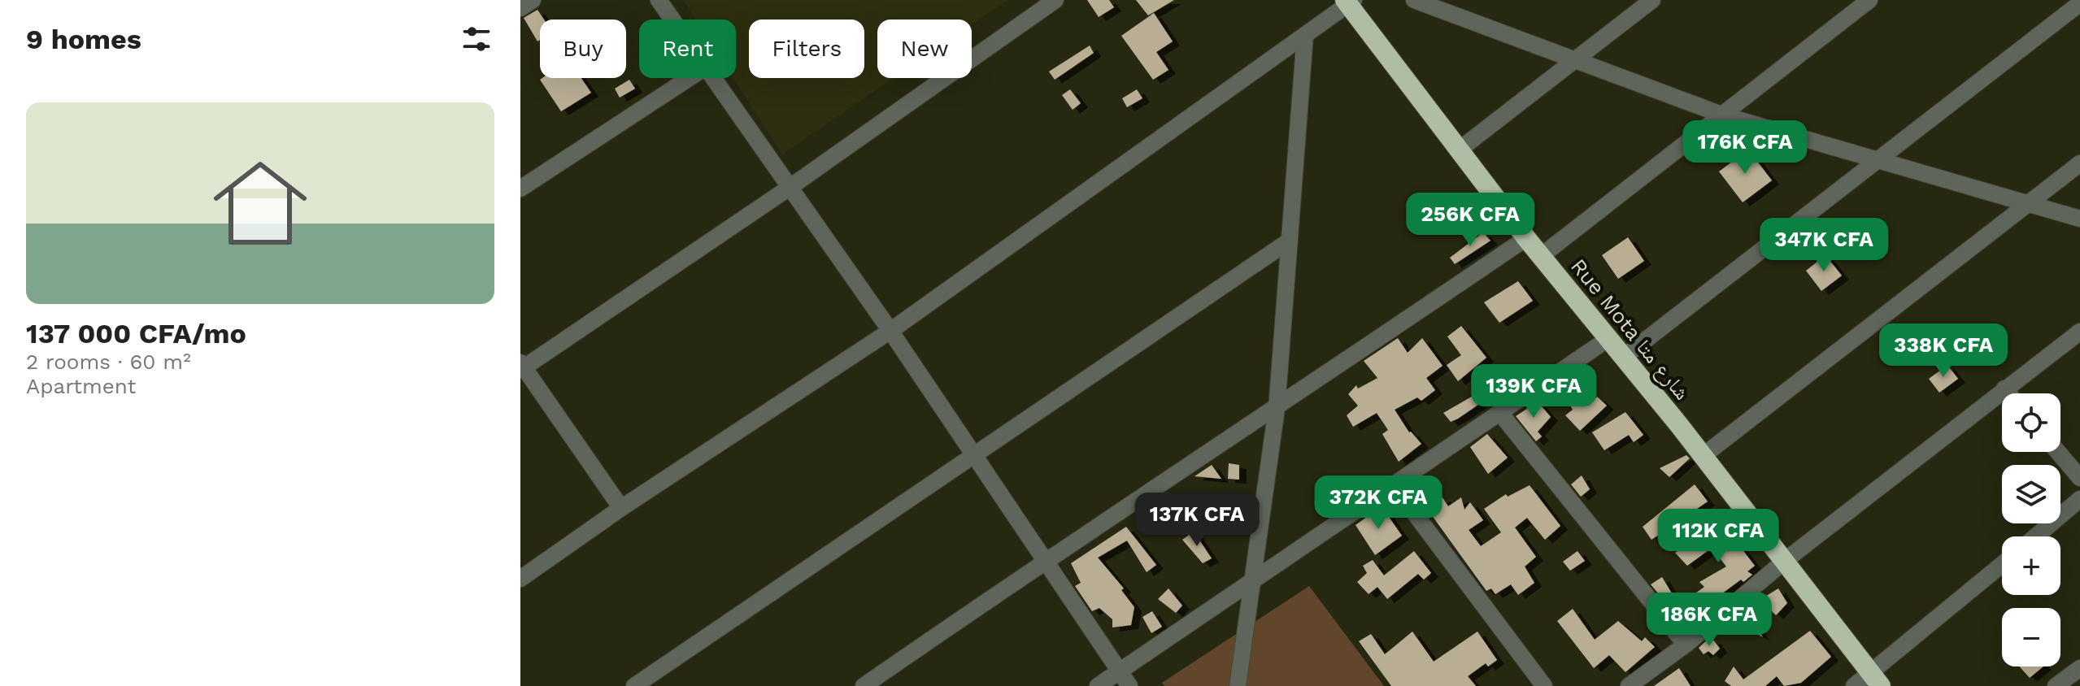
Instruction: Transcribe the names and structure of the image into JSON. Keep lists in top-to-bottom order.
{
  "streets": {
    "highway": ["Rue Mota شارع متا"]
  },
  "page": {
    "heading": "9 homes",
    "chip": [
      "Buy",
      "Rent",
      "Filters",
      "New"
    ],
    "list": [
      {
        "name": "137 000 CFA/mo",
        "note": "2 rooms · 60 m² · Apartment"
      }
    ],
    "price": [
      "176K CFA",
      "256K CFA",
      "347K CFA",
      "338K CFA",
      "139K CFA",
      "372K CFA",
      "137K CFA",
      "112K CFA",
      "186K CFA"
    ],
    "map_buttons": ["+", "−"]
  }
}
